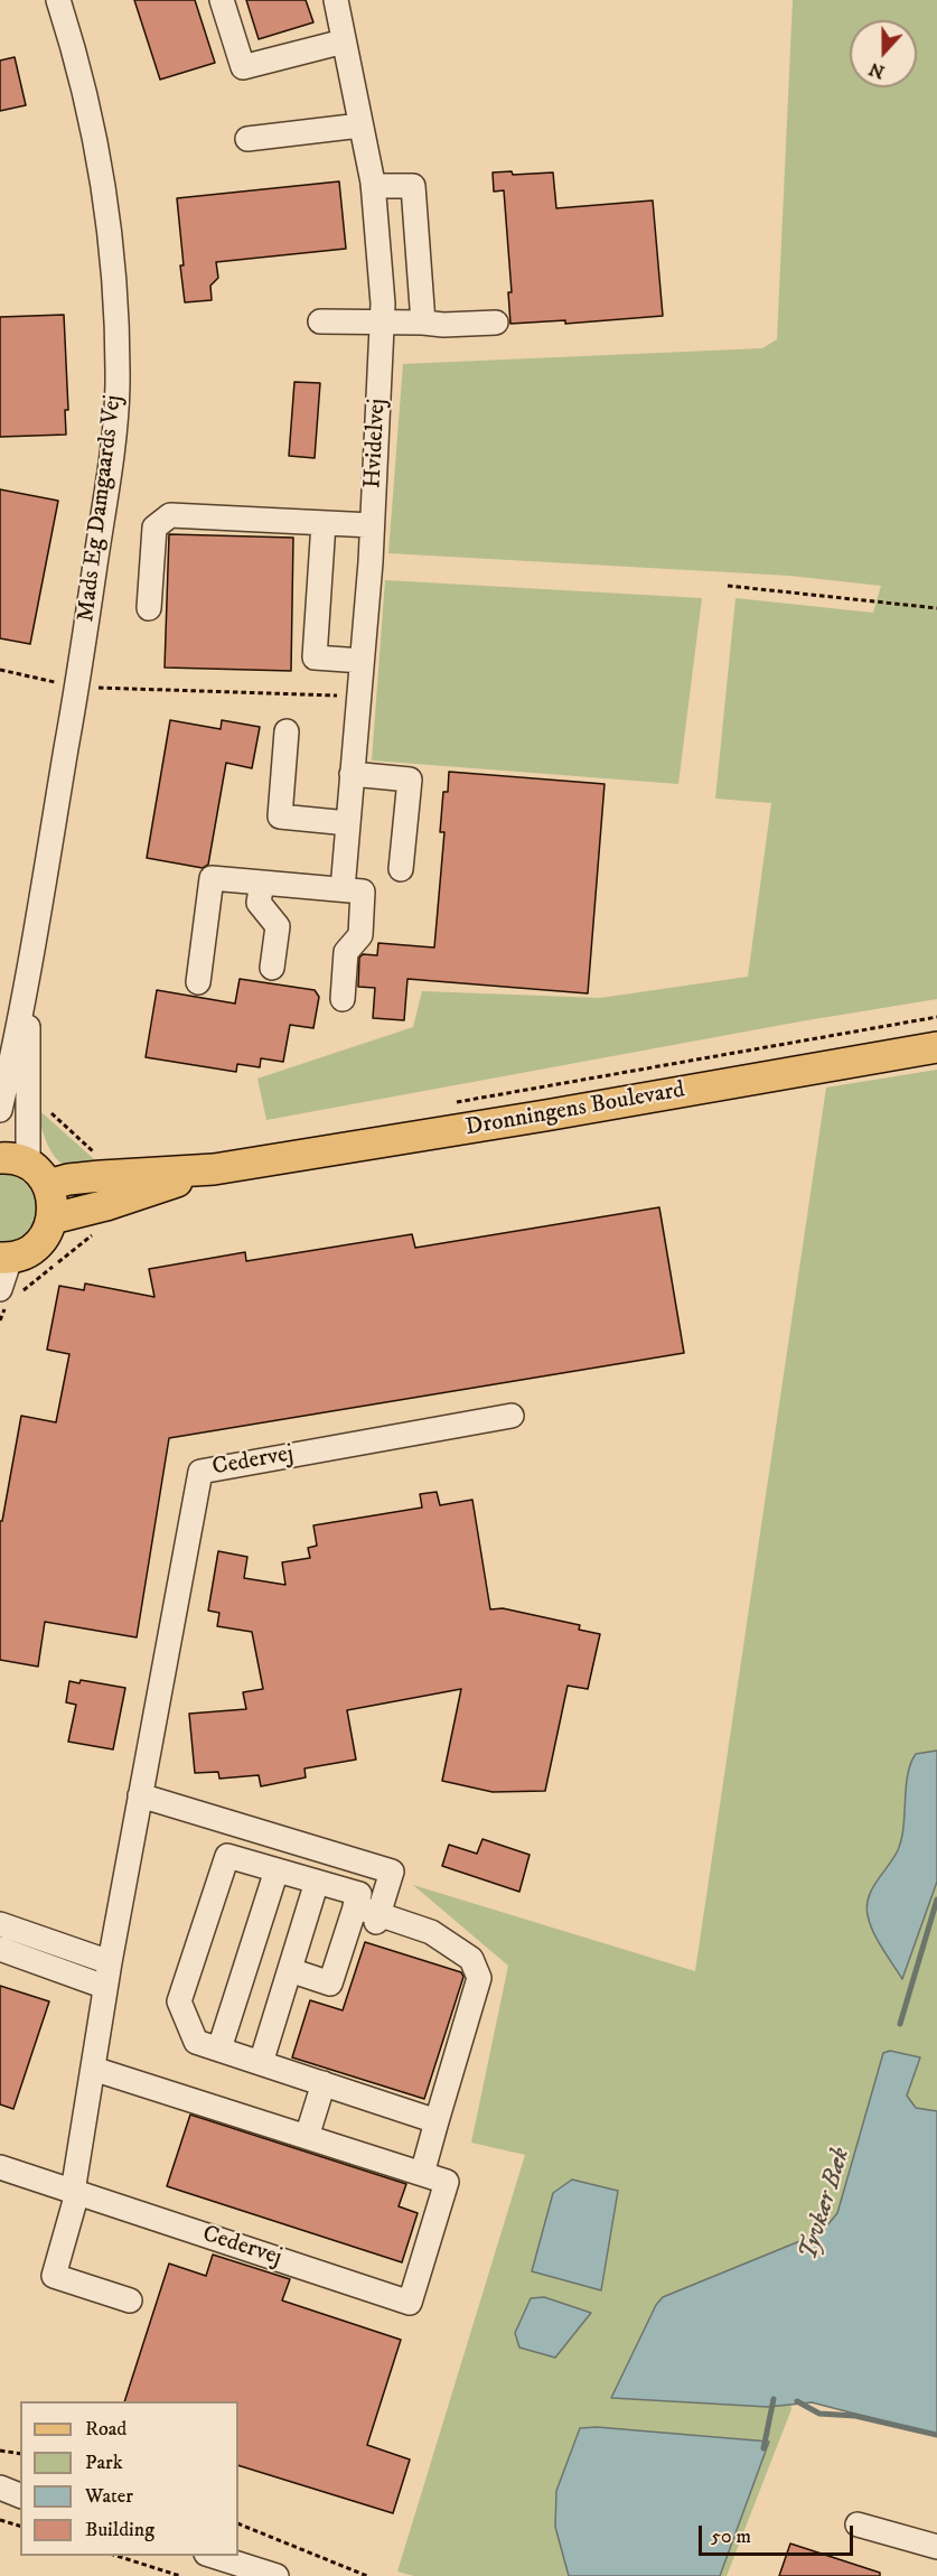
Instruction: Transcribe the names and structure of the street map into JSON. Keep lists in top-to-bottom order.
{
  "streets": {
    "main road": ["Dronningens Boulevard"],
    "street": ["Hvidelvej", "Mads Eg Damgaards Vej", "Cedervej"]
  },
  "crossings": [
    ["Mads Eg Damgaards Vej", "Dronningens Boulevard"]
  ],
  "water": ["Tyvkær Bæk"],
  "legend": [
    "Road",
    "Park",
    "Water",
    "Building"
  ],
  "scale_bar": "50 m",
  "north": "bottom"
}
